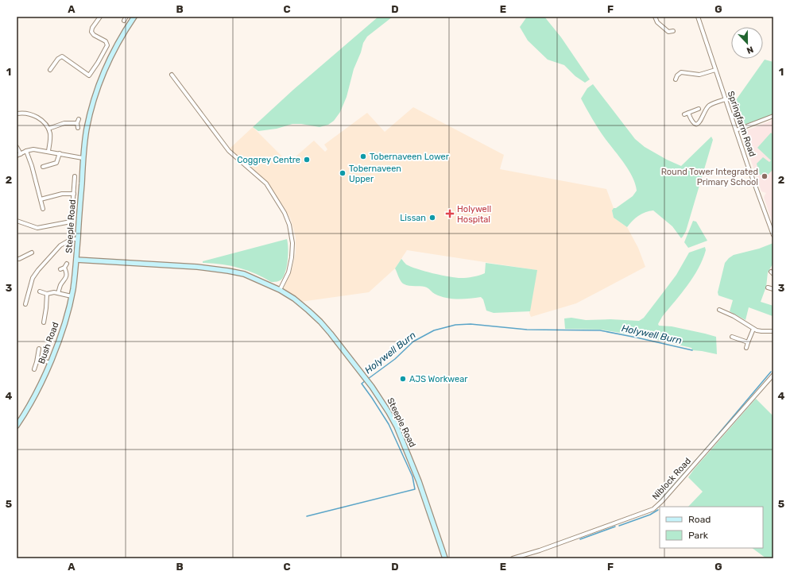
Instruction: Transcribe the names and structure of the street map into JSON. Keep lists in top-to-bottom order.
{
  "streets": {
    "street": [
      "Springfarm Road",
      "Steeple Road",
      "Bush Road",
      "Niblock Road"
    ]
  },
  "crossings": [
    ["Steeple Road", "Bush Road"]
  ],
  "water": ["Holywell Burn"],
  "places": {
    "other": [
      "Tobernaveen Lower",
      "Coggrey Centre",
      "Tobernaveen Upper",
      "Round Tower Integrated Primary School",
      "Lissan",
      "AJS Workwear"
    ],
    "health": ["Holywell Hospital"]
  },
  "legend": ["Road", "Park"],
  "north": "bottom",
  "grid": {
    "columns": [
      "A",
      "B",
      "C",
      "D",
      "E",
      "F",
      "G"
    ],
    "rows": [
      "1",
      "2",
      "3",
      "4",
      "5"
    ]
  }
}
